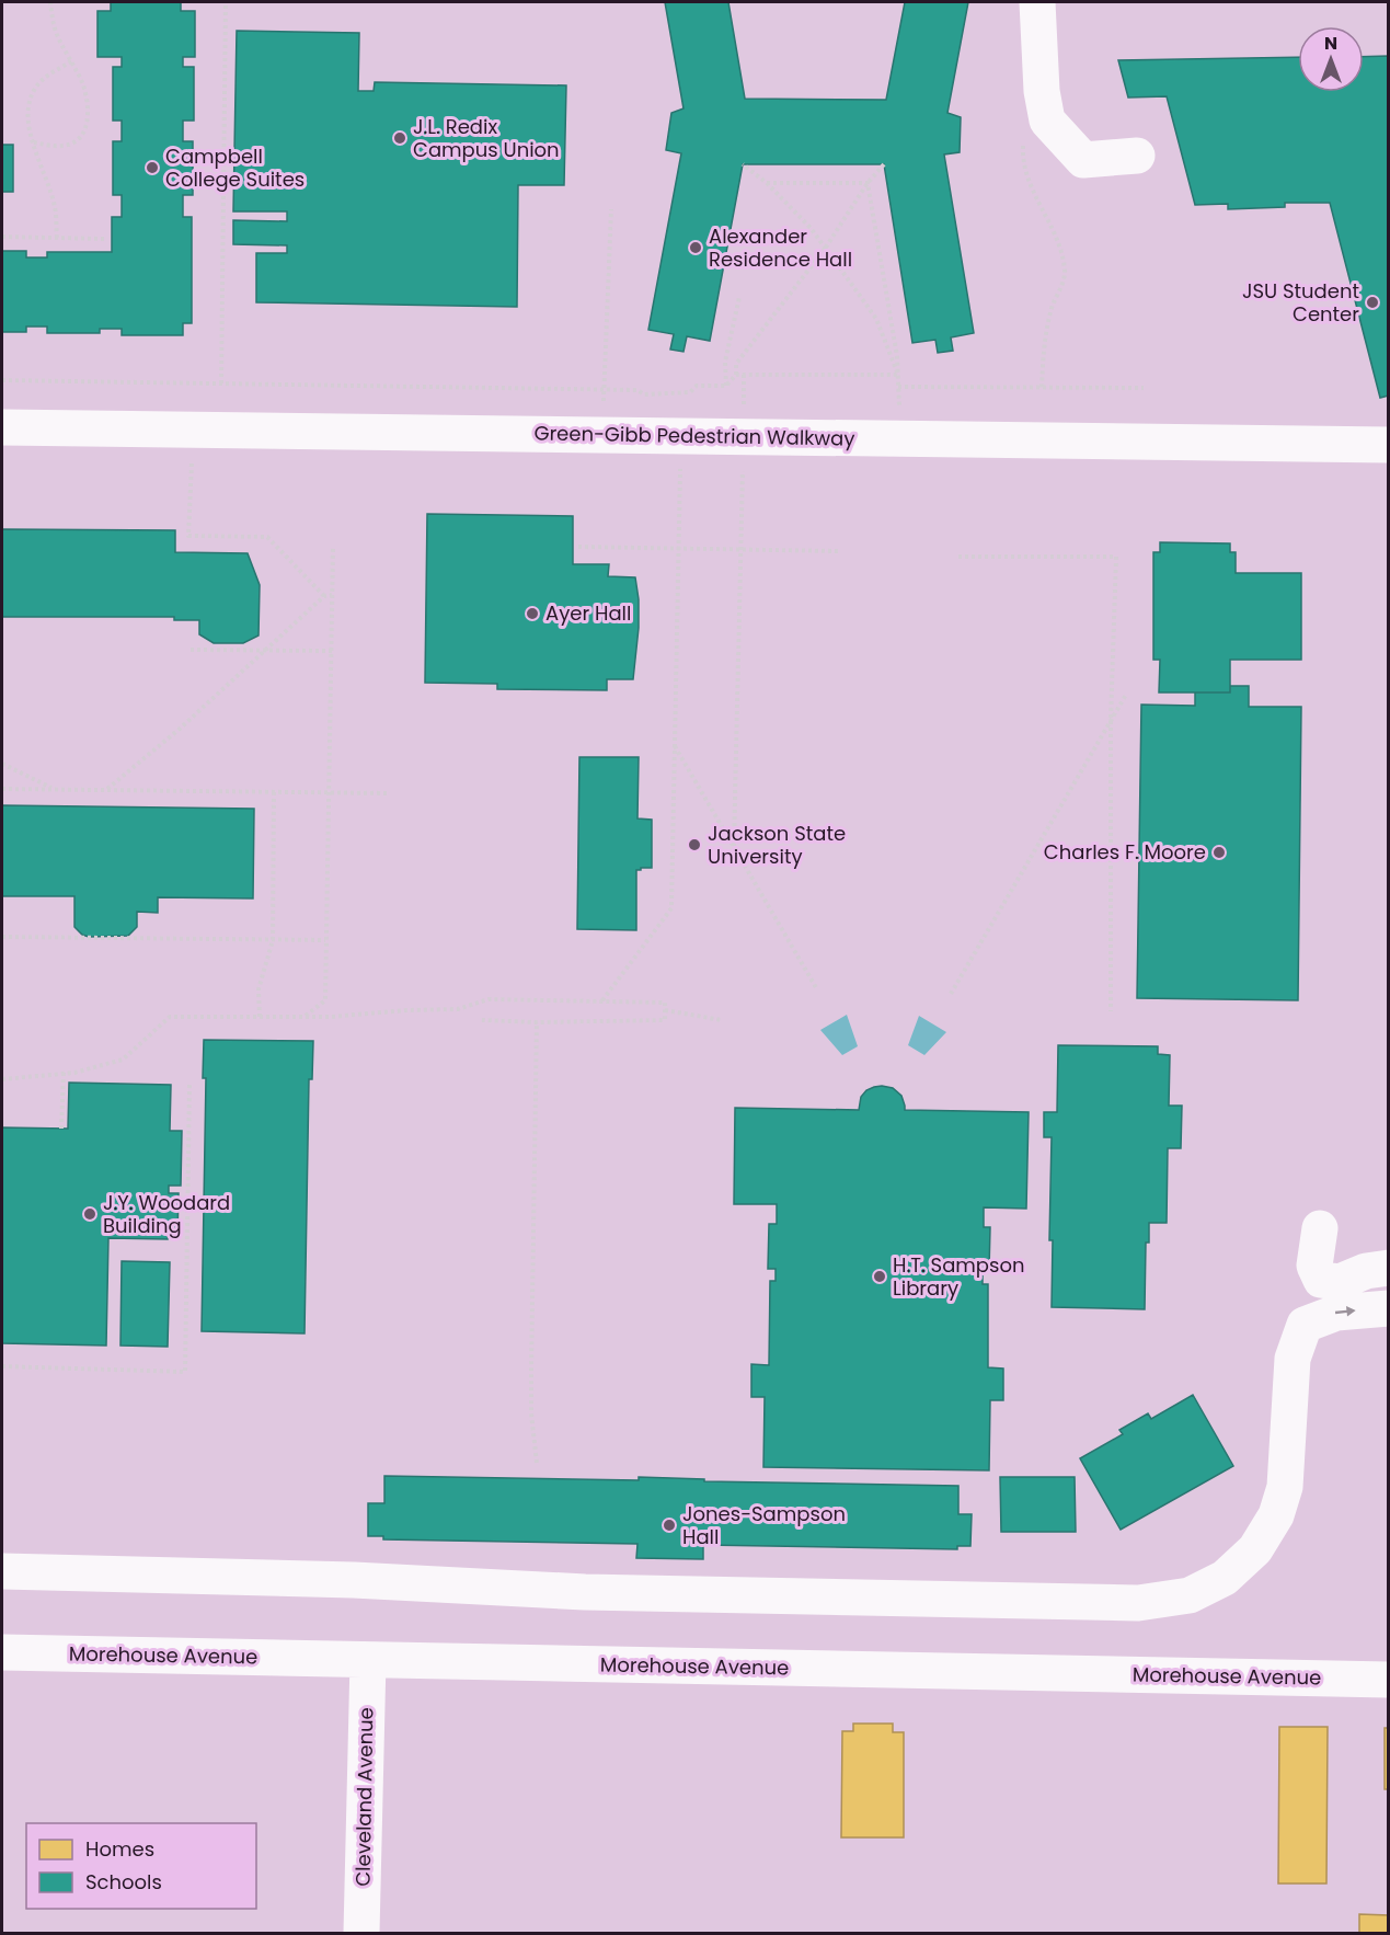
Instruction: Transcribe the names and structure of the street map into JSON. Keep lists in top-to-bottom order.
{
  "streets": {
    "street": ["Green-Gibb Pedestrian Walkway", "Morehouse Avenue", "Cleveland Avenue"]
  },
  "crossings": [
    ["Morehouse Avenue", "Cleveland Avenue"]
  ],
  "places": [
    "J.L. Redix Campus Union",
    "Campbell College Suites",
    "Alexander Residence Hall",
    "JSU Student Center",
    "Ayer Hall",
    "Jackson State University",
    "Charles F. Moore",
    "J.Y. Woodard Building",
    "H.T. Sampson Library",
    "Jones-Sampson Hall"
  ],
  "legend": ["Homes", "Schools"],
  "north": "top"
}
